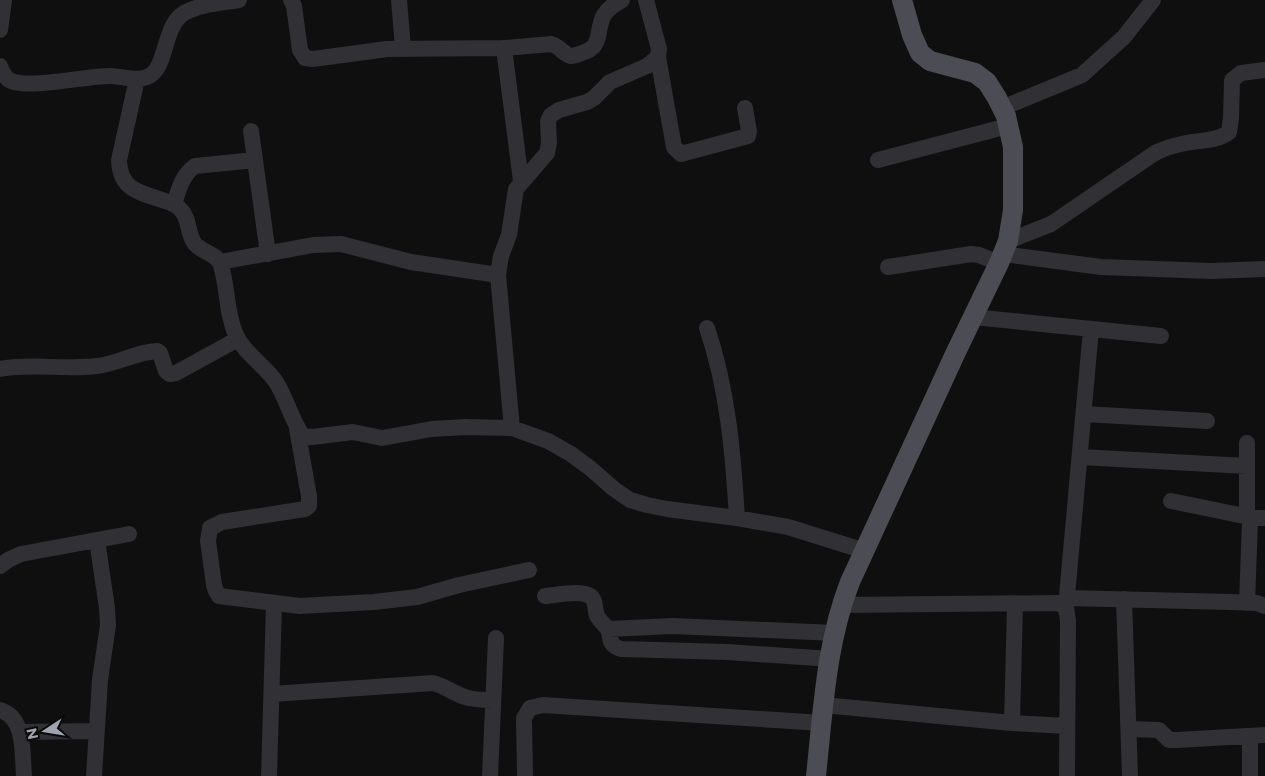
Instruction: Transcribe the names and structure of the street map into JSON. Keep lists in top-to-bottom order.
{
  "north": "left"
}
